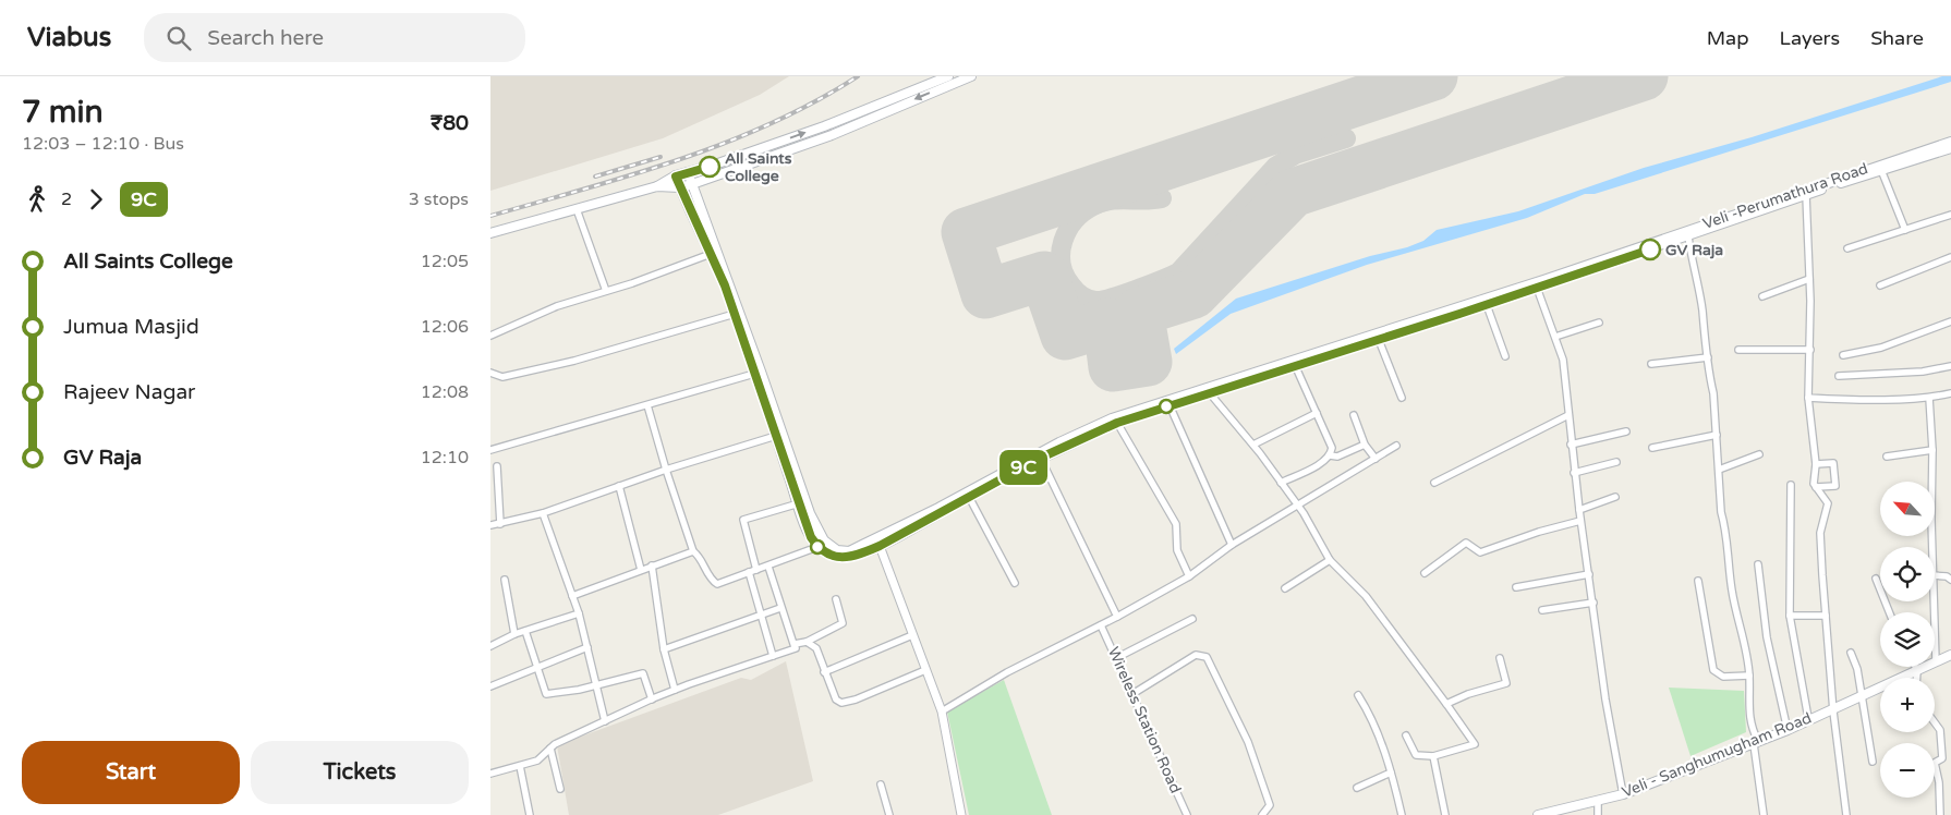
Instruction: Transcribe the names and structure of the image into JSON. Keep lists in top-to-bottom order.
{
  "streets": {
    "main road": ["Veli -Perumathura Road", "Veli - Sanghumugham Road"],
    "street": ["Wireless Station Road"]
  },
  "places": ["All Saints College", "GV Raja"],
  "lines": ["bus line 9C"],
  "north": "top left",
  "page": {
    "header": "Viabus",
    "search": "Search here",
    "nav": ["Map", "Layers", "Share"],
    "heading": ["7 min", "12:03 – 12:10 · Bus", "₹80"],
    "on_map": "9C",
    "legs": ["2", "9C", "3 stops"],
    "list": [
      {
        "name": "All Saints College",
        "value": "12:05"
      },
      {
        "name": "Jumua Masjid",
        "value": "12:06"
      },
      {
        "name": "Rajeev Nagar",
        "value": "12:08"
      },
      {
        "name": "GV Raja",
        "value": "12:10"
      }
    ],
    "map_buttons": ["+", "−"],
    "buttons": ["Start", "Tickets"]
  }
}
